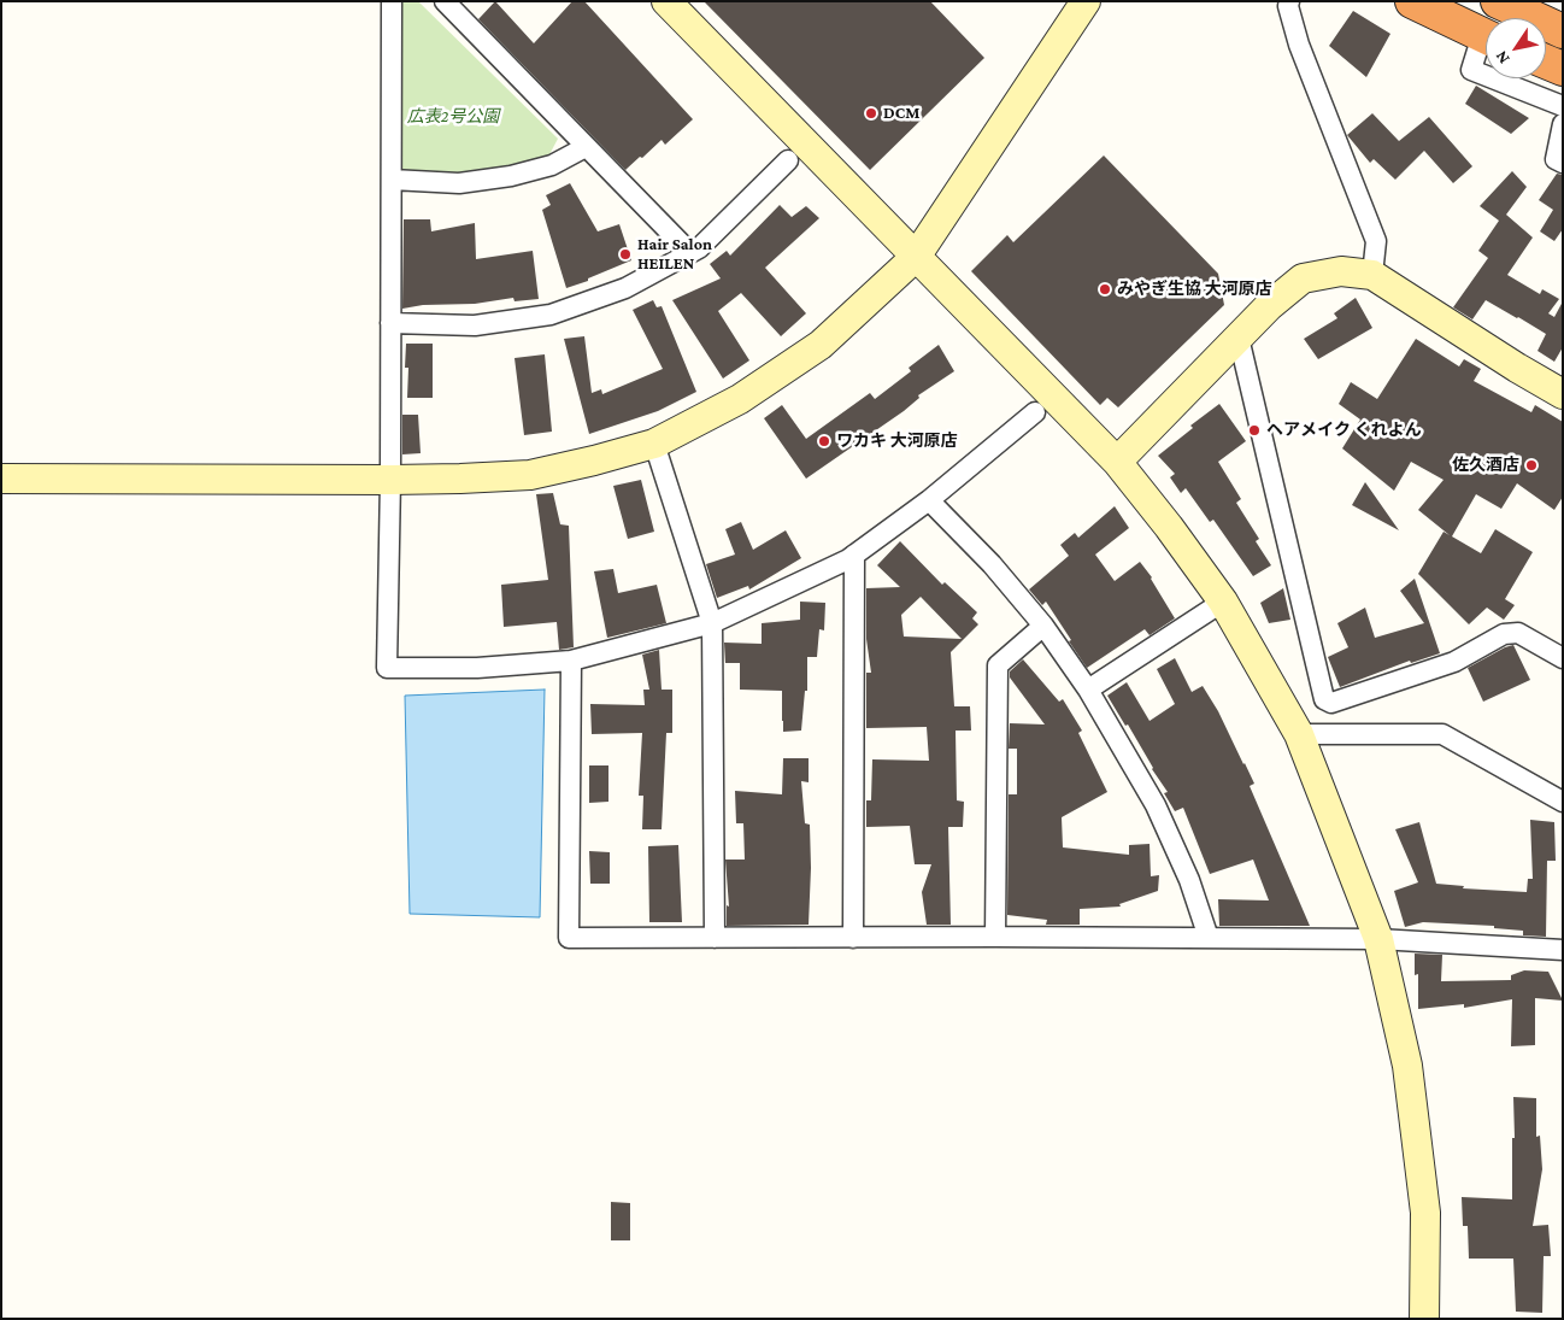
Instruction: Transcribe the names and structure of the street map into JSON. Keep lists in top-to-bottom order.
{
  "parks": ["広表2号公園"],
  "places": [
    "DCM",
    "Hair Salon HEILEN",
    "みやぎ生協 大河原店",
    "ヘアメイク くれよん",
    "ワカキ 大河原店",
    "佐久酒店"
  ],
  "north": "bottom left"
}
